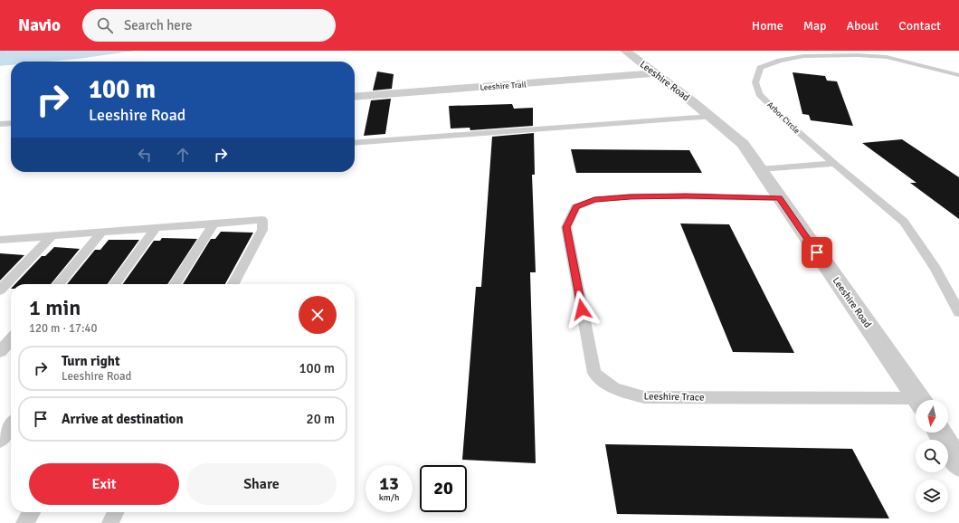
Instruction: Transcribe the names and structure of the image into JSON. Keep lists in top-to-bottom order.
{
  "streets": {
    "street": ["Leeshire Road", "Leeshire Trail"],
    "lane": ["Arbor Circle", "Leeshire Trace"]
  },
  "crossings": [
    ["Leeshire Road", "Leeshire Trail"],
    ["Leeshire Road", "Leeshire Trace"]
  ],
  "north": "bottom",
  "page": {
    "header": "Navio",
    "search": "Search here",
    "nav": [
      "Home",
      "Map",
      "About",
      "Contact"
    ],
    "turn": ["100 m", "Leeshire Road"],
    "heading": ["1 min", "120 m · 17:40"],
    "list": [
      {
        "name": "Turn right",
        "note": "Leeshire Road",
        "value": "100 m"
      },
      {
        "name": "Arrive at destination",
        "value": "20 m"
      }
    ],
    "buttons": ["Exit", "Share"],
    "speed": "13 km/h",
    "limit": "20"
  }
}
